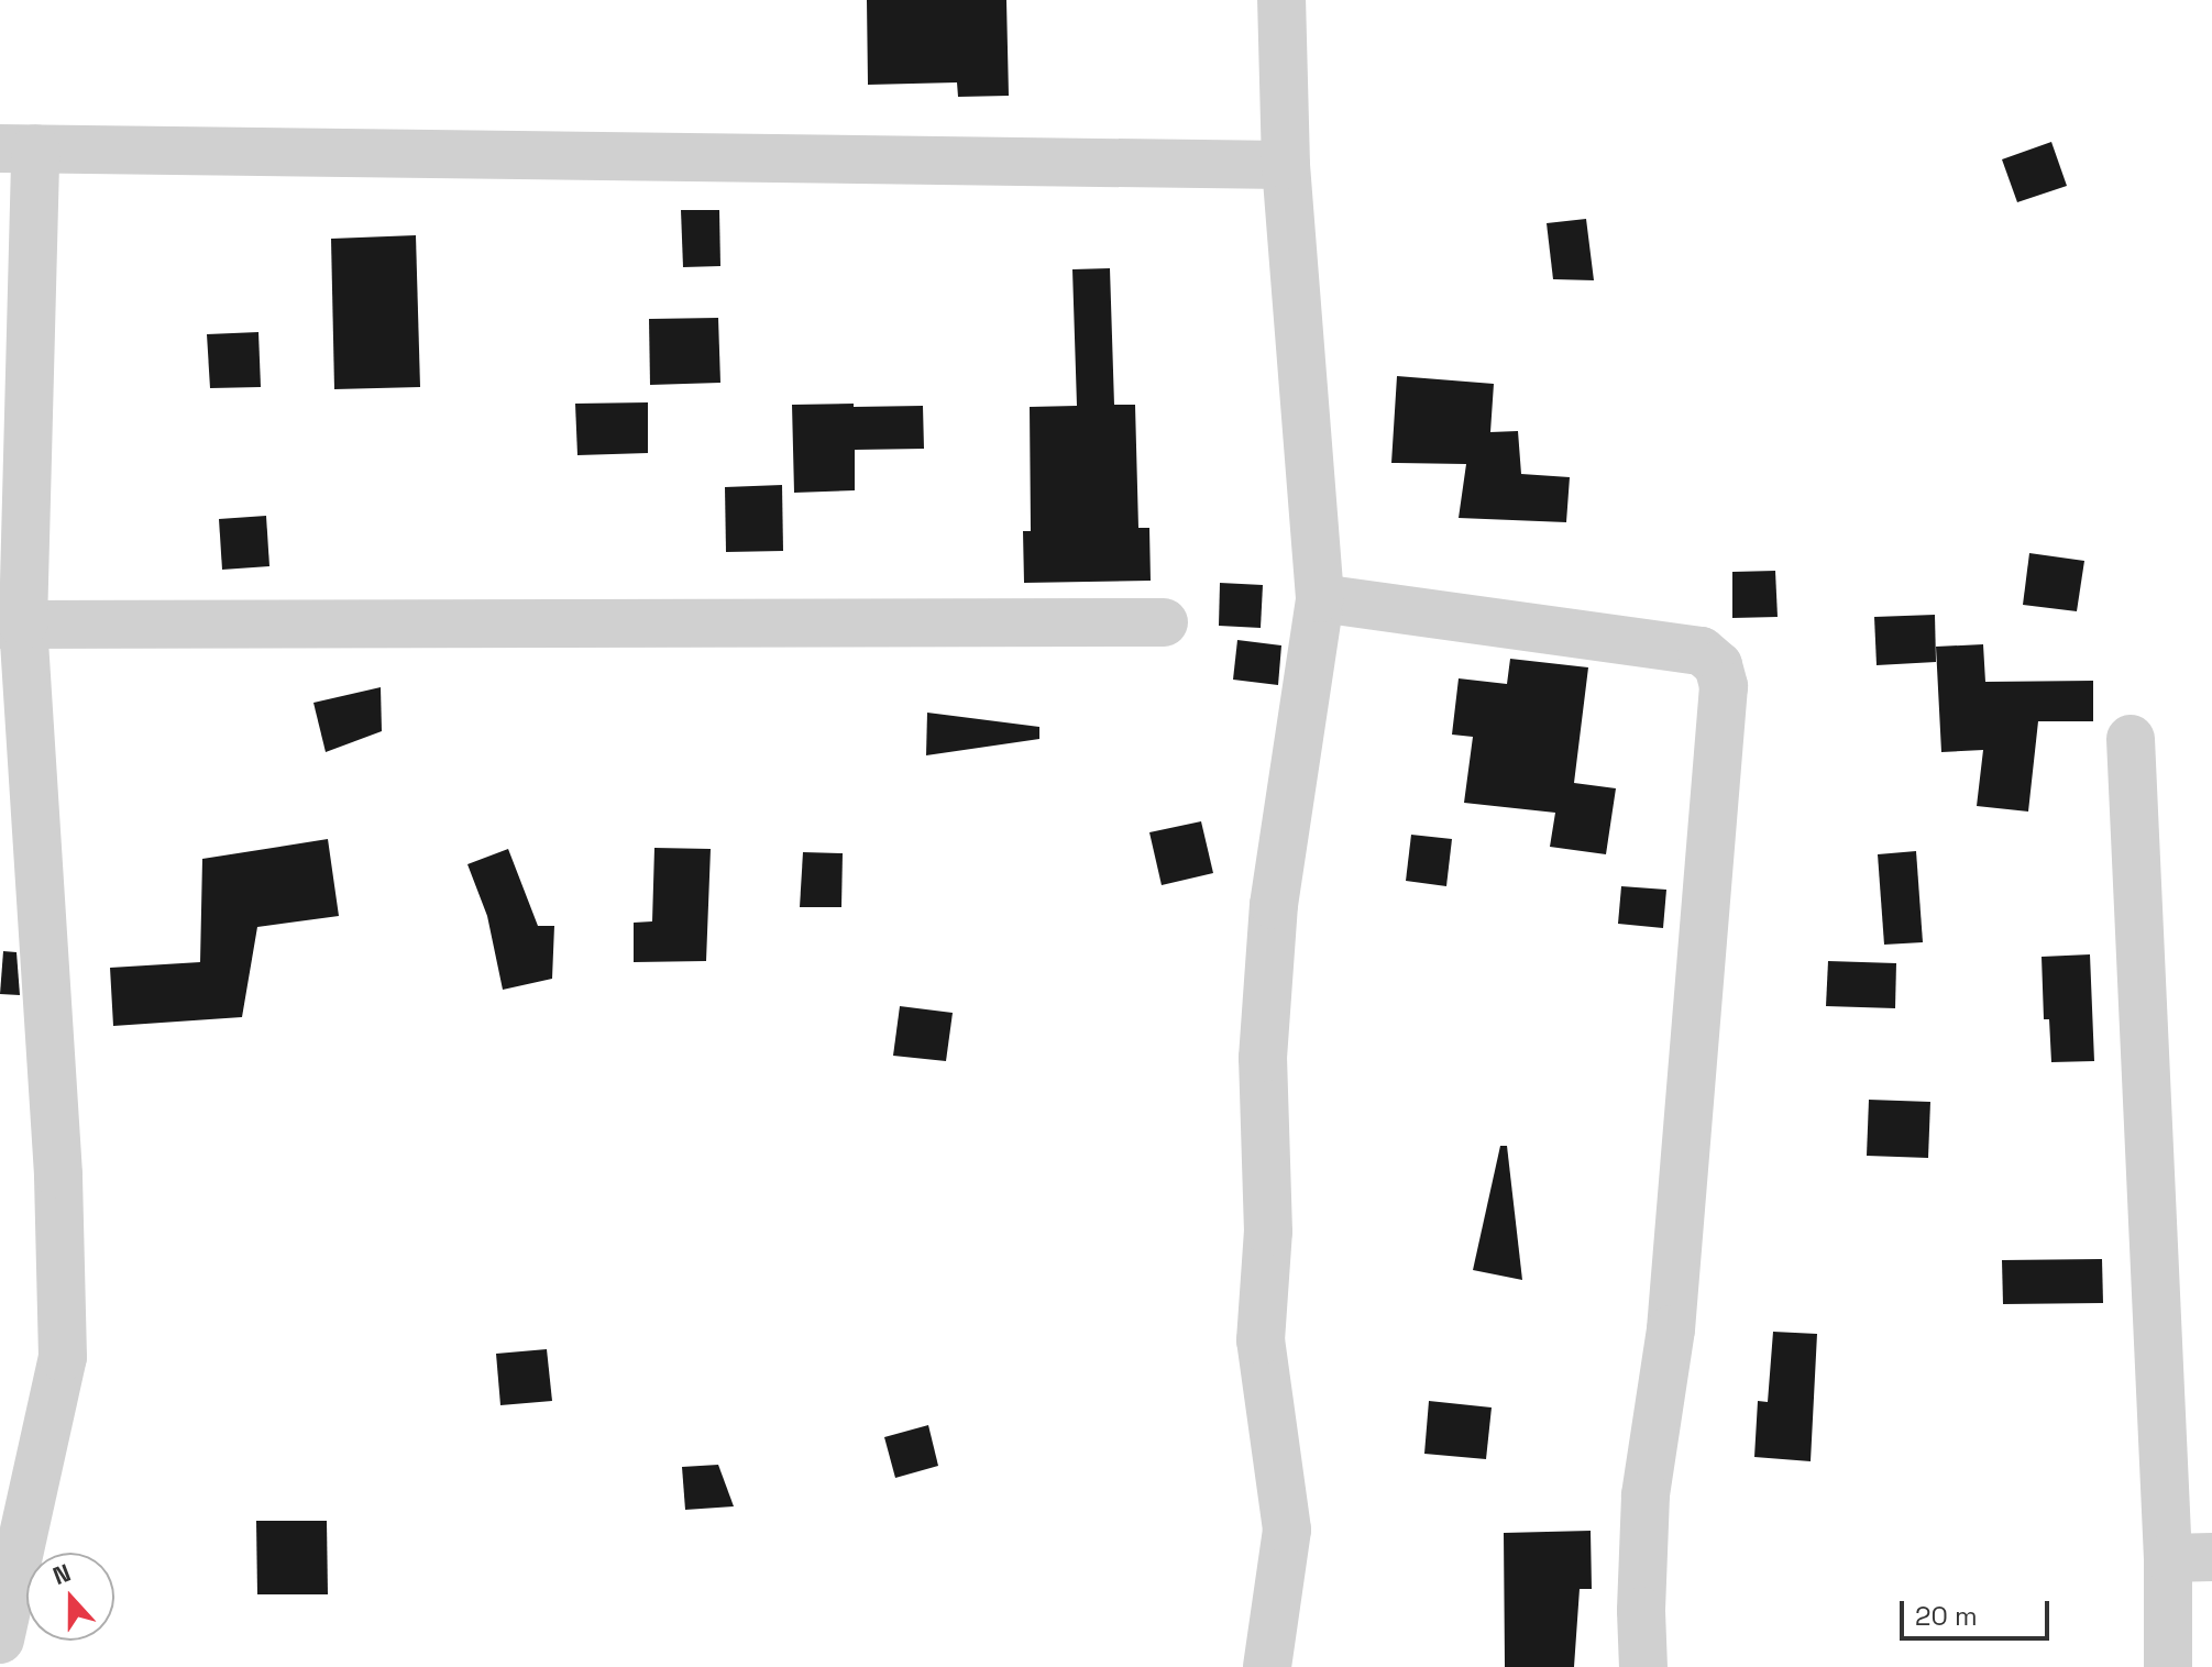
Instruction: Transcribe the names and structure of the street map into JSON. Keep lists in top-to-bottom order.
{
  "scale_bar": "20 m",
  "north": "top"
}
